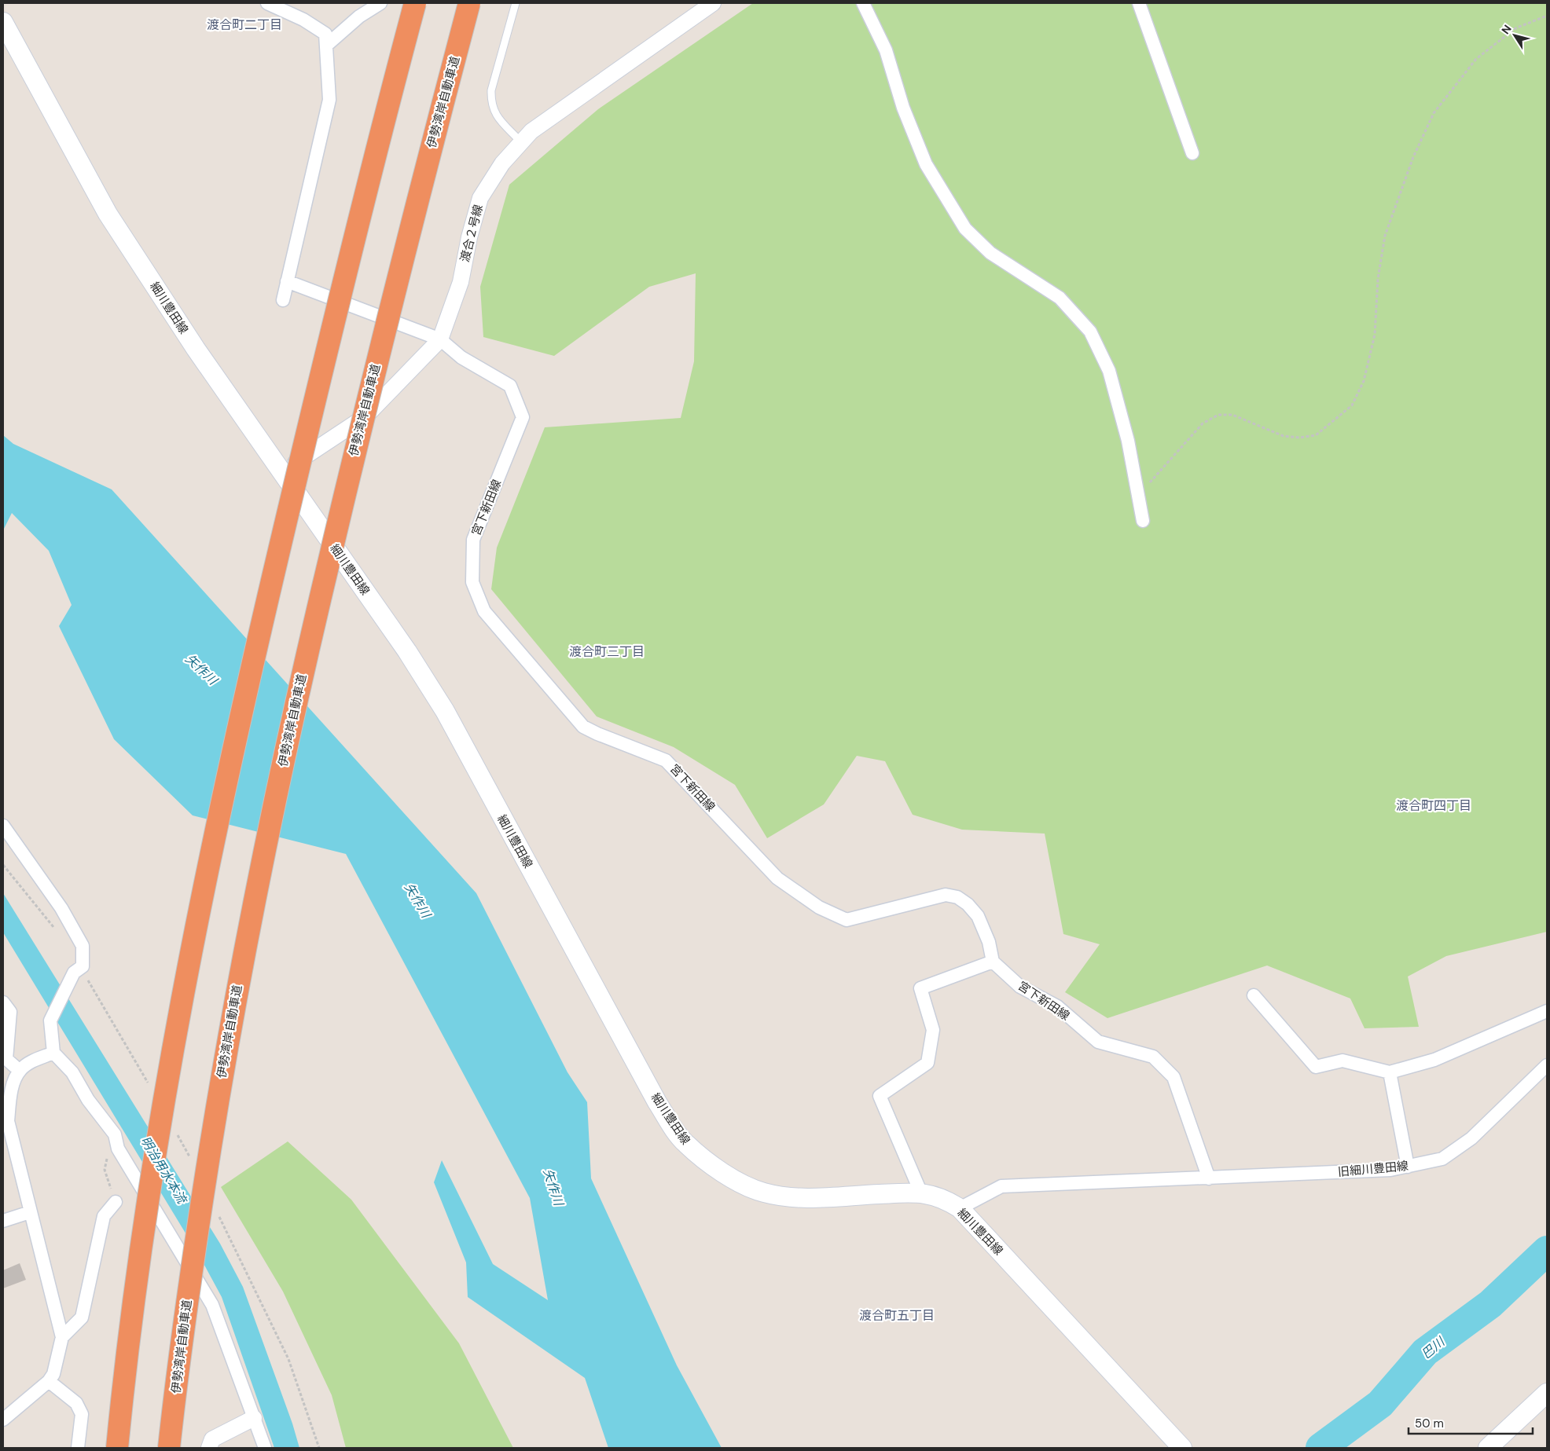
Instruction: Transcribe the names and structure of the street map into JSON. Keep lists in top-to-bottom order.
{
  "streets": {
    "highway": ["伊勢湾岸自動車道"],
    "main road": ["細川豊田線"],
    "street": ["渡合２号線", "宮下新田線", "旧細川豊田線"]
  },
  "crossings": [
    ["渡合２号線", "細川豊田線"],
    ["渡合２号線", "宮下新田線"],
    ["細川豊田線", "旧細川豊田線"],
    ["宮下新田線", "旧細川豊田線"]
  ],
  "districts": [
    "渡合町二丁目",
    "渡合町三丁目",
    "渡合町四丁目",
    "渡合町五丁目"
  ],
  "water": ["矢作川", "明治用水本流", "巴川"],
  "scale_bar": "50 m",
  "north": "top left"
}
